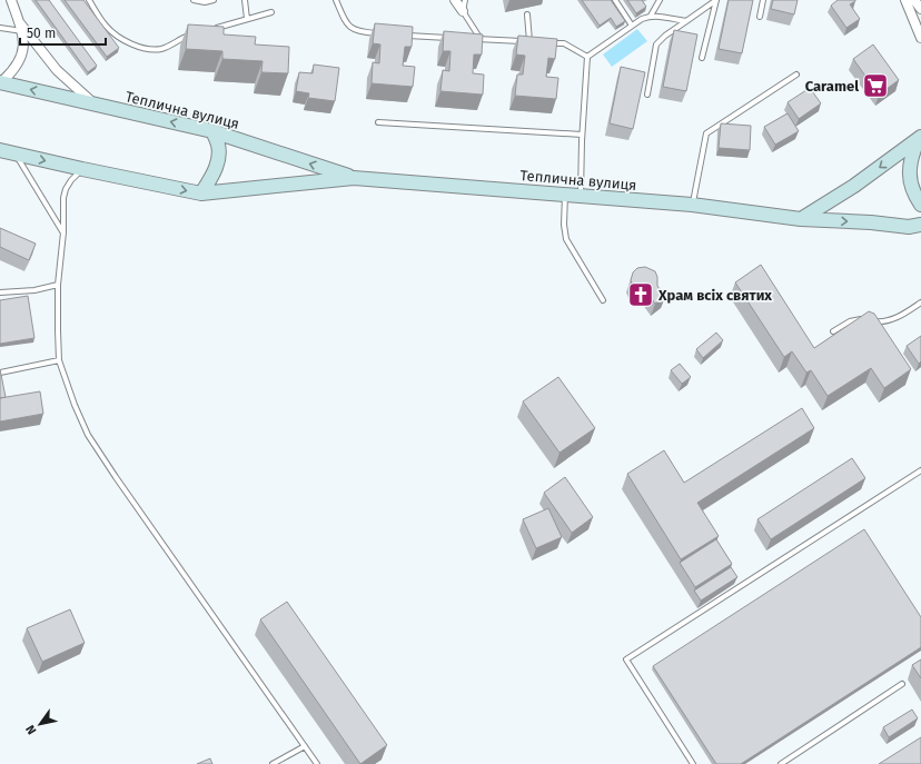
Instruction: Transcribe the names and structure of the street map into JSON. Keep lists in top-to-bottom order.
{
  "streets": {
    "main road": ["Теплична вулиця"]
  },
  "places": {
    "supermarket": ["Caramel"],
    "church": ["Храм всіх святих"]
  },
  "scale_bar": "50 m",
  "north": "bottom left"
}
